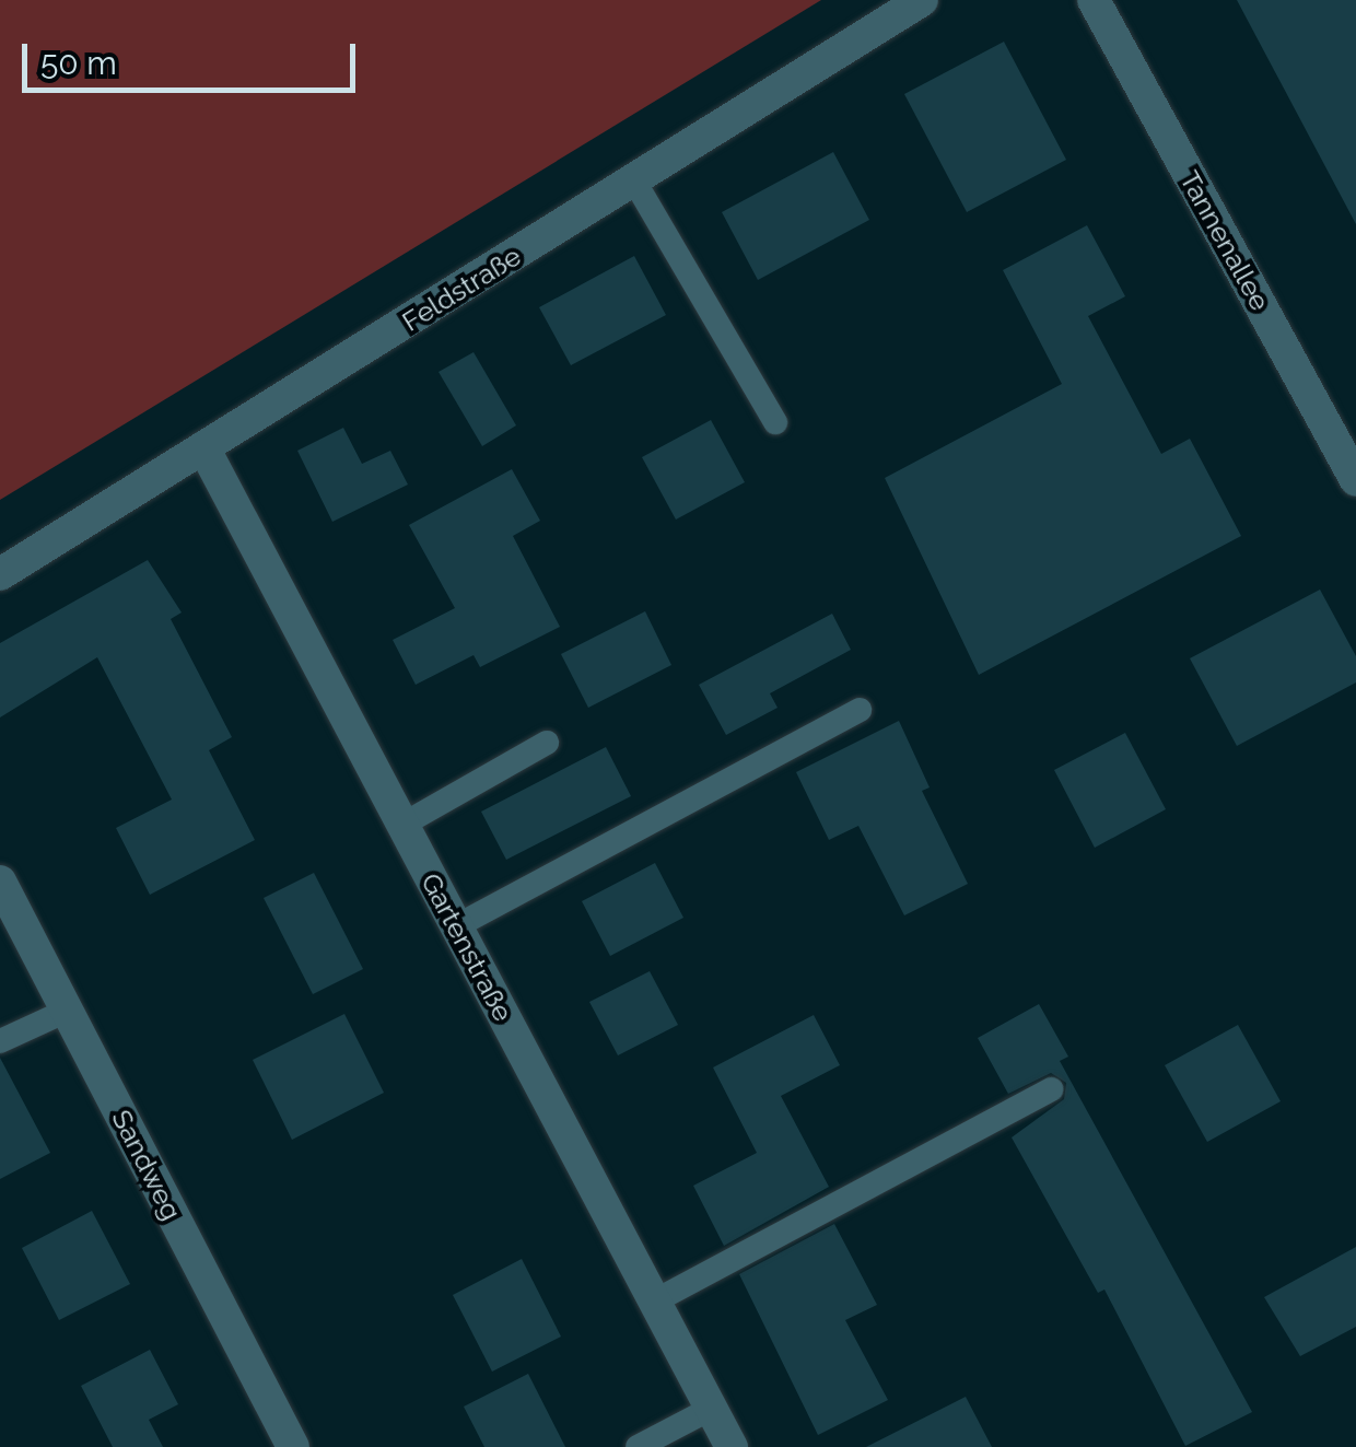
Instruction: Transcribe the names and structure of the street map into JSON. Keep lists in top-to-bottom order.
{
  "streets": {
    "street": [
      "Tannenallee",
      "Feldstraße",
      "Gartenstraße",
      "Sandweg"
    ]
  },
  "crossings": [
    ["Feldstraße", "Gartenstraße"]
  ],
  "scale_bar": "50 m"
}
